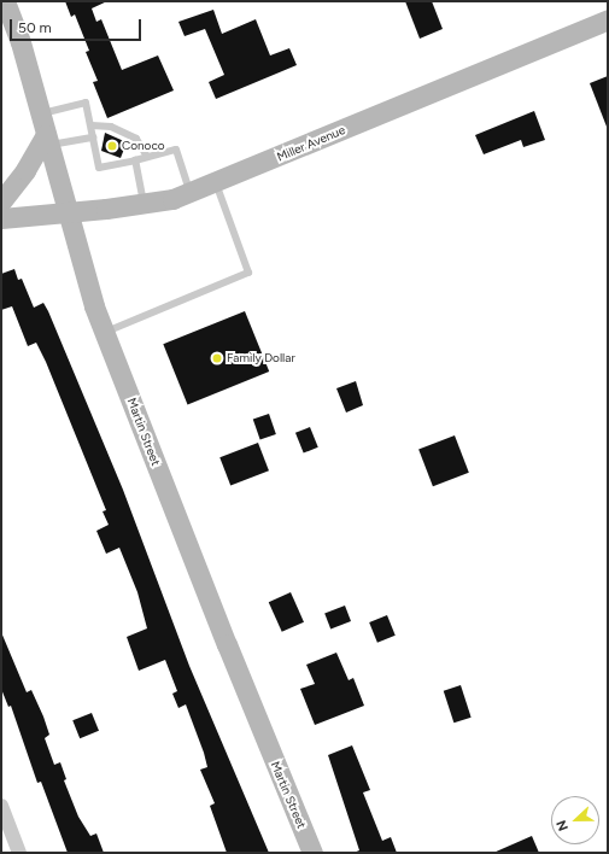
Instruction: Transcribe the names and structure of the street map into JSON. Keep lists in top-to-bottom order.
{
  "streets": {
    "street": ["Miller Avenue", "Martin Street"]
  },
  "crossings": [
    ["Miller Avenue", "Martin Street"]
  ],
  "places": ["Conoco", "Family Dollar"],
  "scale_bar": "50 m",
  "north": "left"
}
